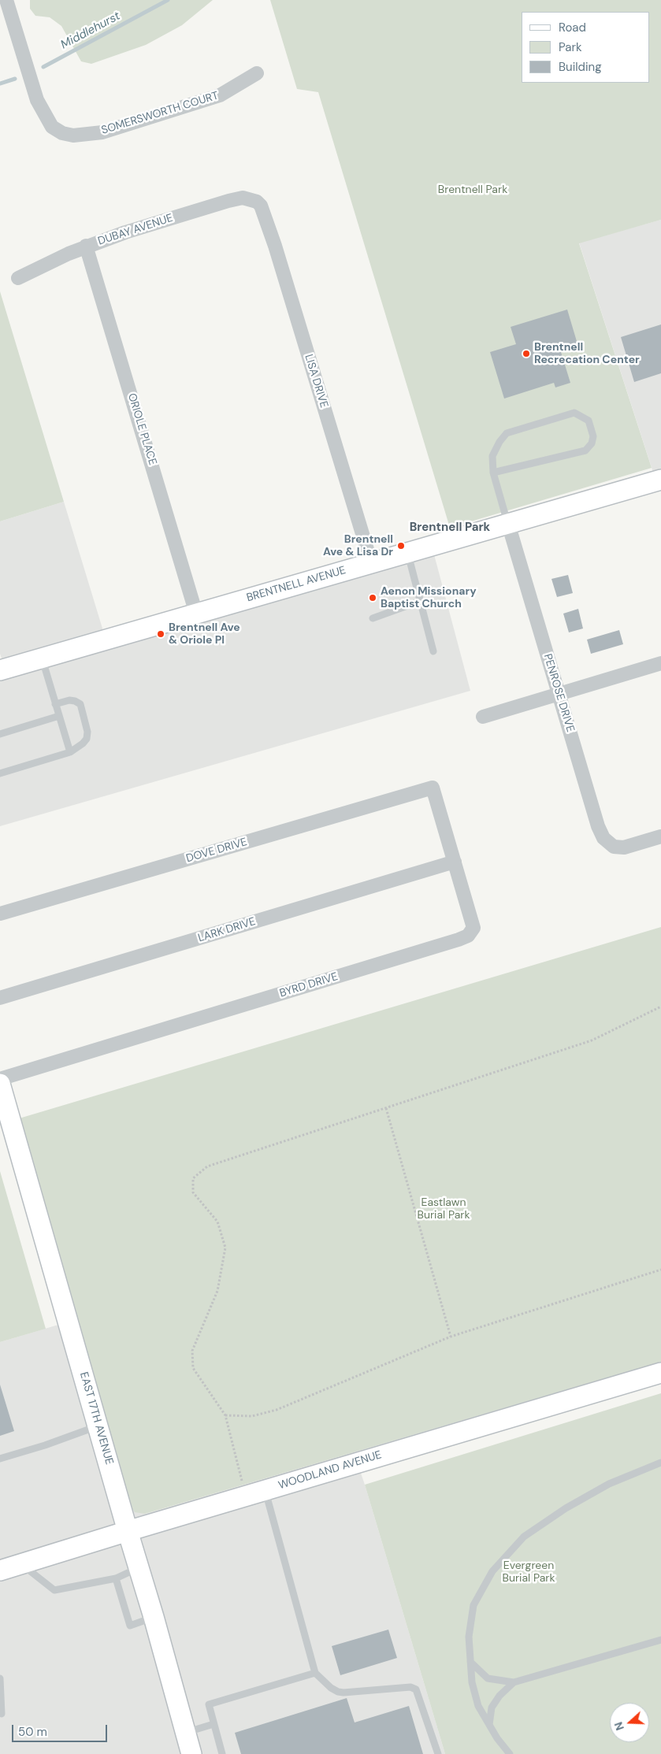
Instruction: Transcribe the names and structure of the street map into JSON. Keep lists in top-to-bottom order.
{
  "streets": {
    "street": [
      "SOMERSWORTH COURT",
      "DUBAY AVENUE",
      "LISA DRIVE",
      "ORIOLE PLACE",
      "BRENTNELL AVENUE",
      "PENROSE DRIVE",
      "DOVE DRIVE",
      "LARK DRIVE",
      "BYRD DRIVE",
      "EAST 17TH AVENUE",
      "WOODLAND AVENUE"
    ]
  },
  "crossings": [
    ["DUBAY AVENUE", "LISA DRIVE"],
    ["DUBAY AVENUE", "ORIOLE PLACE"],
    ["LISA DRIVE", "BRENTNELL AVENUE"],
    ["ORIOLE PLACE", "BRENTNELL AVENUE"],
    ["BRENTNELL AVENUE", "PENROSE DRIVE"],
    ["DOVE DRIVE", "BYRD DRIVE"],
    ["LARK DRIVE", "BYRD DRIVE"],
    ["EAST 17TH AVENUE", "WOODLAND AVENUE"]
  ],
  "districts": ["Brentnell Park"],
  "water": ["Middlehurst"],
  "parks": ["Brentnell Park", "Eastlawn Burial Park", "Evergreen Burial Park"],
  "places": [
    "Brentnell Recrecation Center",
    "Brentnell Ave & Lisa Dr",
    "Aenon Missionary Baptist Church",
    "Brentnell Ave & Oriole Pl"
  ],
  "legend": ["Road", "Park", "Building"],
  "scale_bar": "50 m",
  "north": "left"
}
